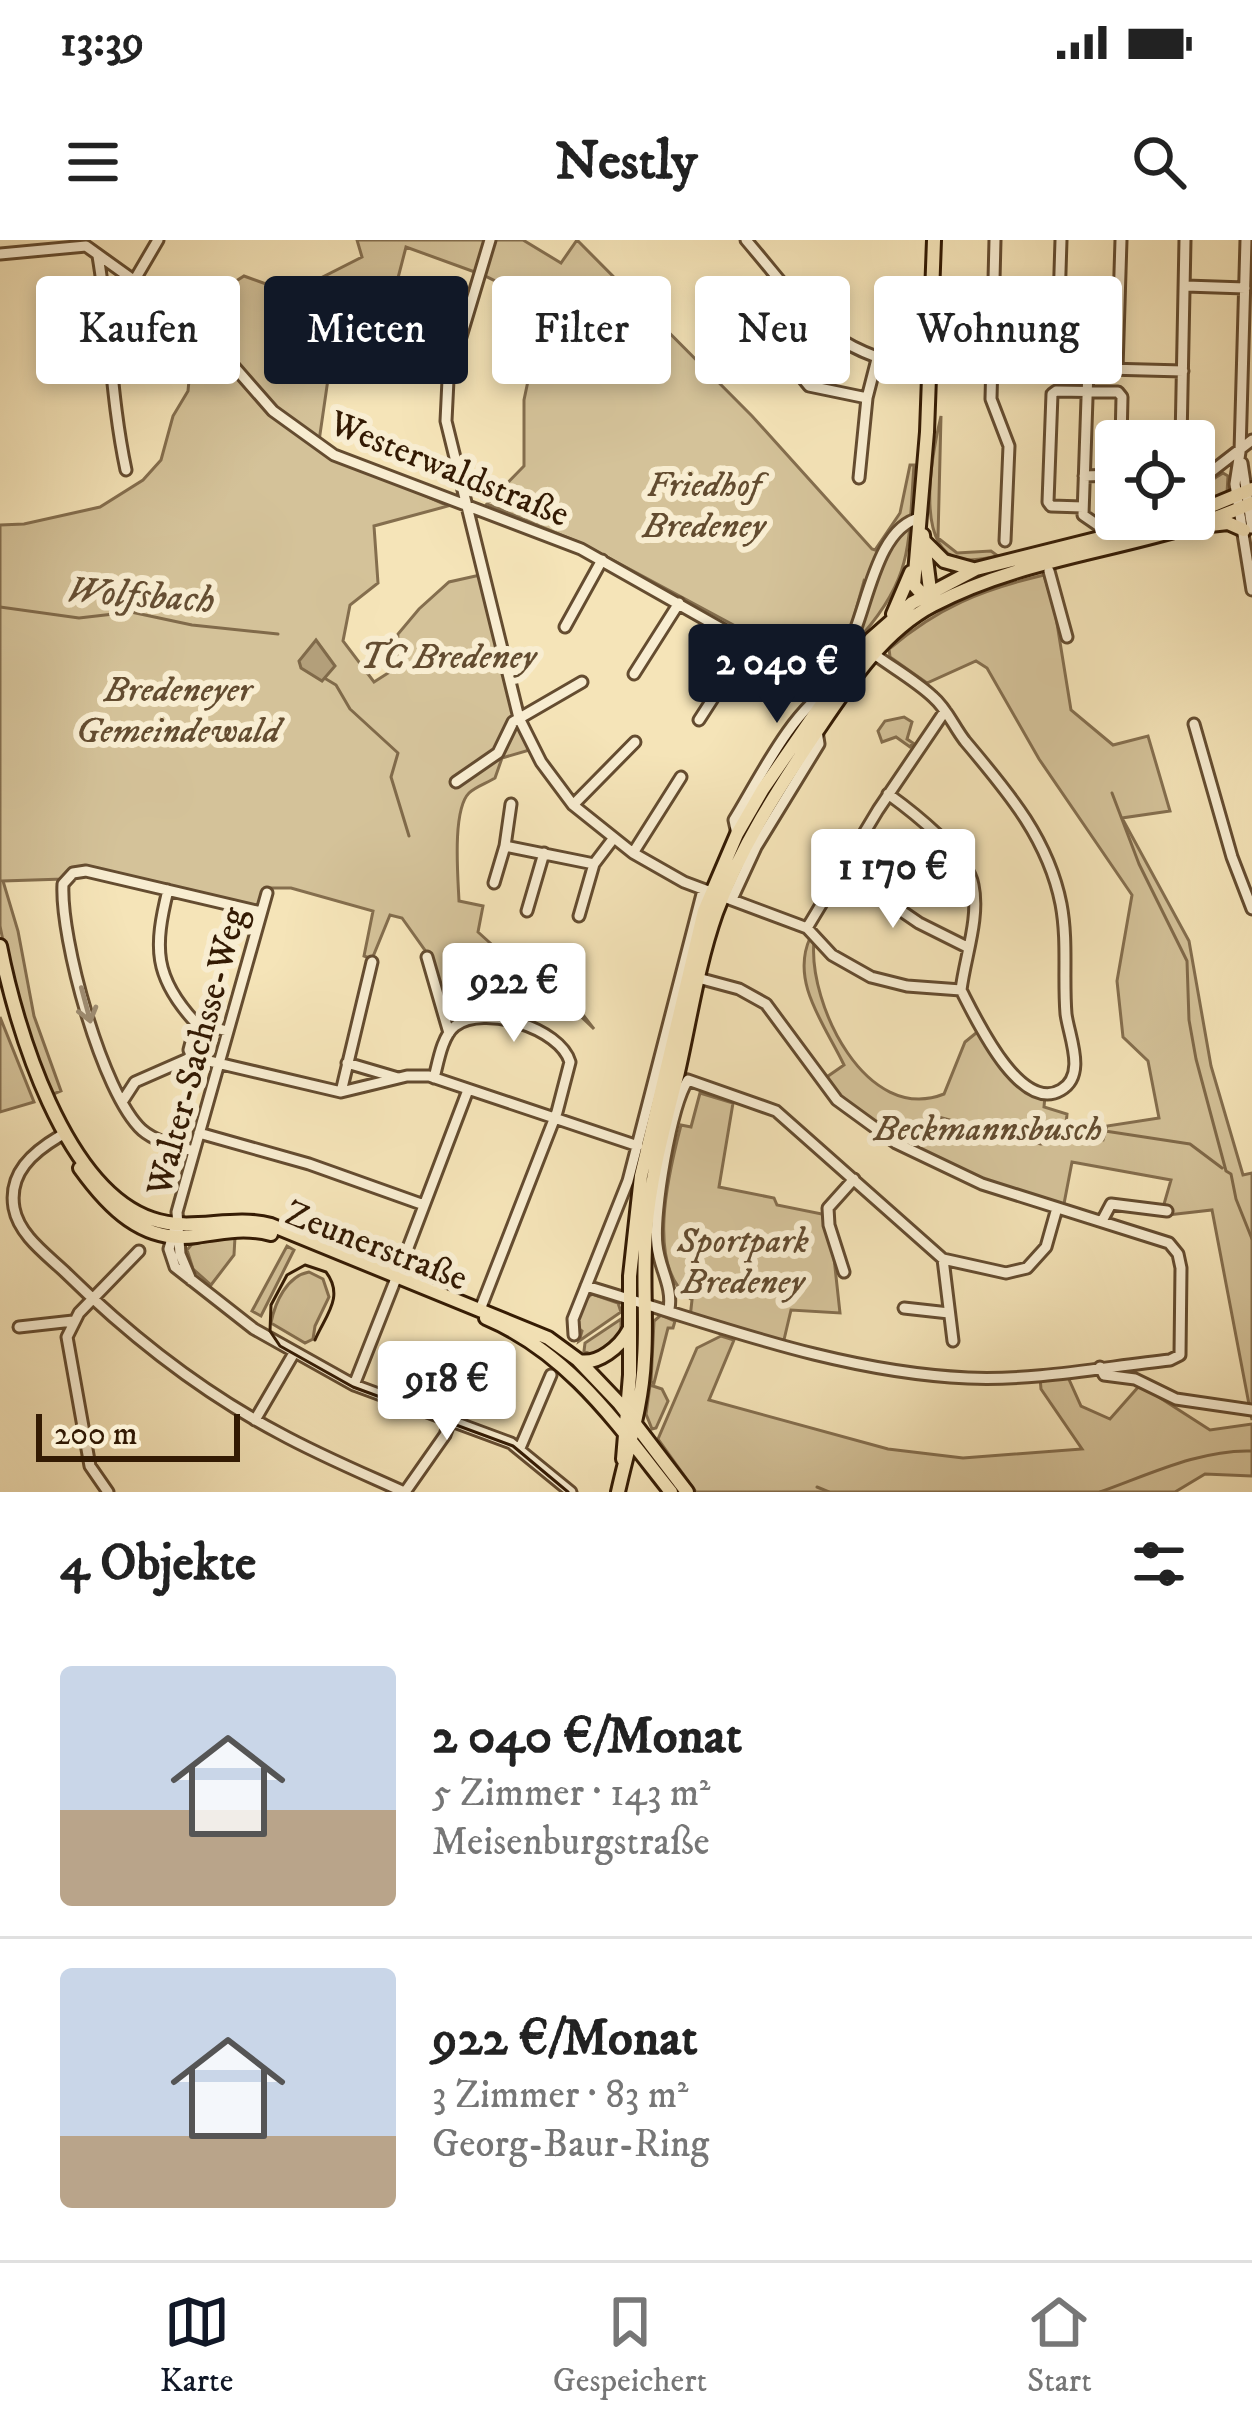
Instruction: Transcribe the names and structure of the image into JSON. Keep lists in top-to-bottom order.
{
  "streets": {
    "main road": ["Zeunerstraße"],
    "street": ["Westerwaldstraße", "Walter-Sachsse-Weg"]
  },
  "crossings": [
    ["Walter-Sachsse-Weg", "Zeunerstraße"]
  ],
  "water": ["Wolfsbach"],
  "parks": [
    "Friedhof Bredeney",
    "TC Bredeney",
    "Bredeneyer Gemeindewald",
    "Beckmannsbusch",
    "Sportpark Bredeney"
  ],
  "scale_bar": "200 m",
  "page": {
    "status": "13:39",
    "header": "Nestly",
    "chip": [
      "Kaufen",
      "Mieten",
      "Filter",
      "Neu",
      "Wohnung"
    ],
    "price": [
      "2 040 €",
      "1 170 €",
      "922 €",
      "918 €"
    ],
    "scale": "200 m",
    "heading": "4 Objekte",
    "list": [
      {
        "name": "2 040 €/Monat",
        "note": "5 Zimmer · 143 m² · Meisenburgstraße"
      },
      {
        "name": "922 €/Monat",
        "note": "3 Zimmer · 83 m² · Georg-Baur-Ring"
      }
    ],
    "tabs": ["Karte", "Gespeichert", "Start"]
  }
}
